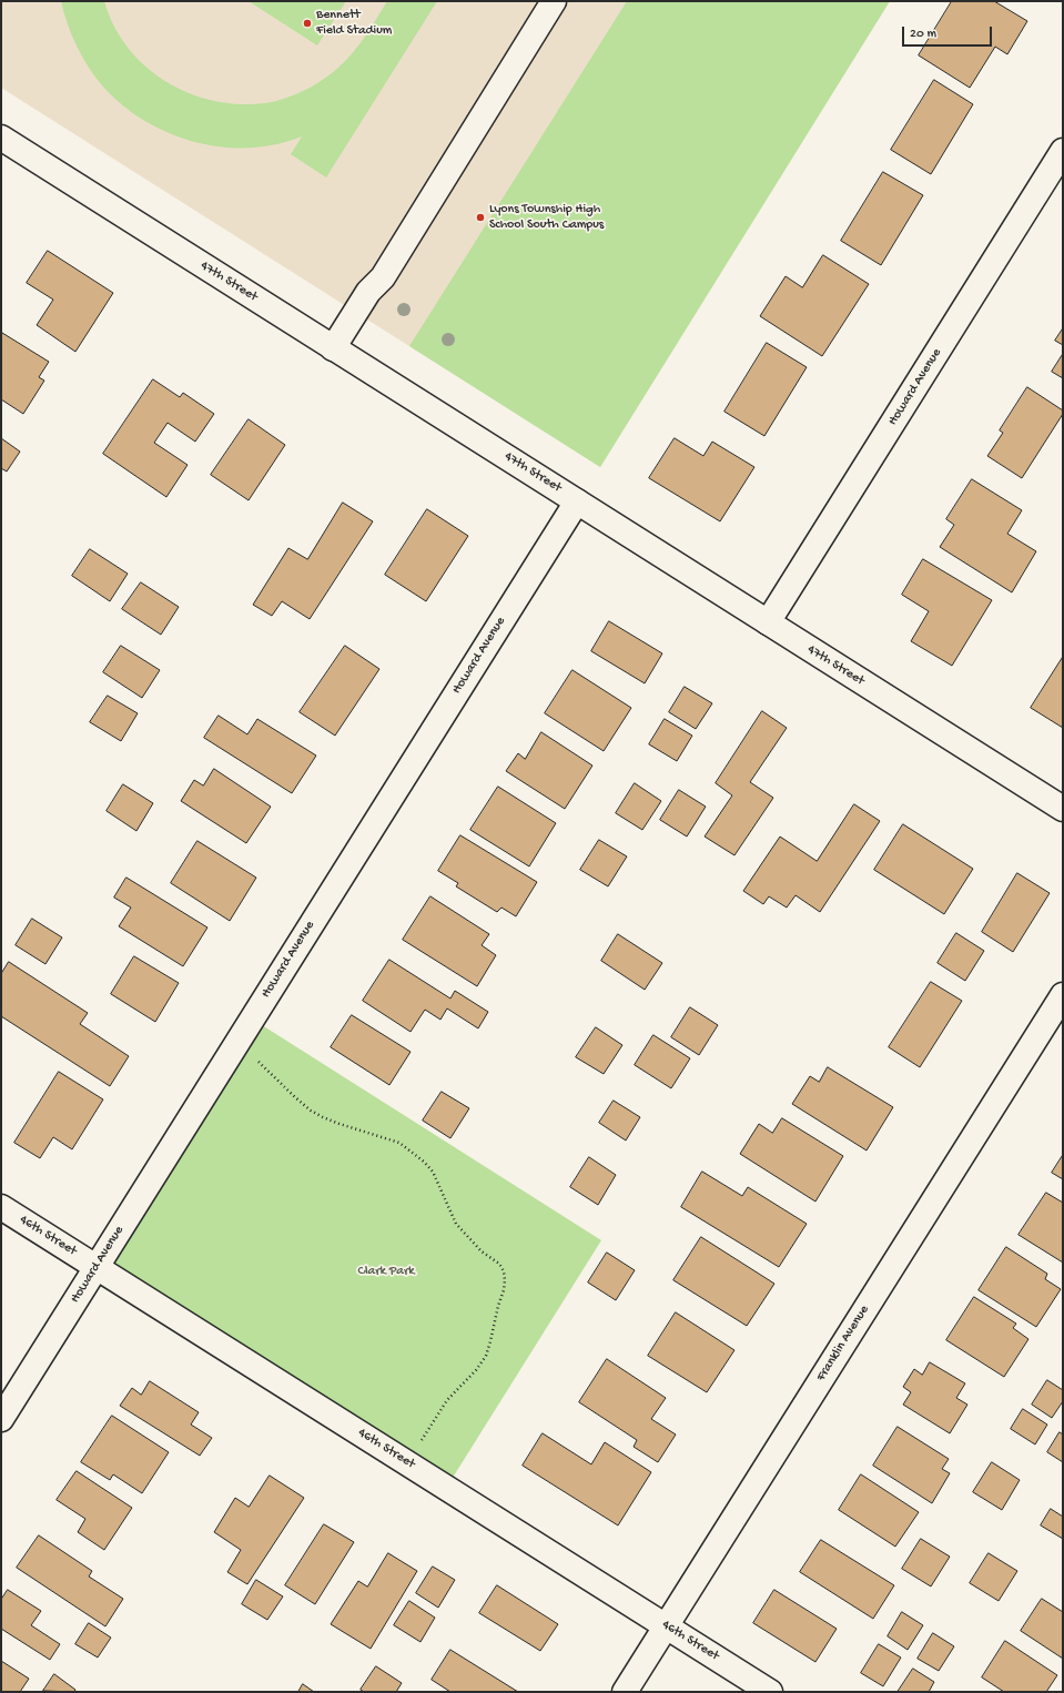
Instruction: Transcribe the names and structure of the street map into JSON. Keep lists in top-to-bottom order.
{
  "streets": {
    "street": [
      "47th Street",
      "Howard Avenue",
      "46th Street",
      "Franklin Avenue"
    ]
  },
  "crossings": [
    ["47th Street", "Howard Avenue"],
    ["Howard Avenue", "46th Street"],
    ["46th Street", "Franklin Avenue"]
  ],
  "parks": ["Clark Park"],
  "places": ["Bennett Field Stadium", "Lyons Township High School South Campus"],
  "scale_bar": "20 m"
}
